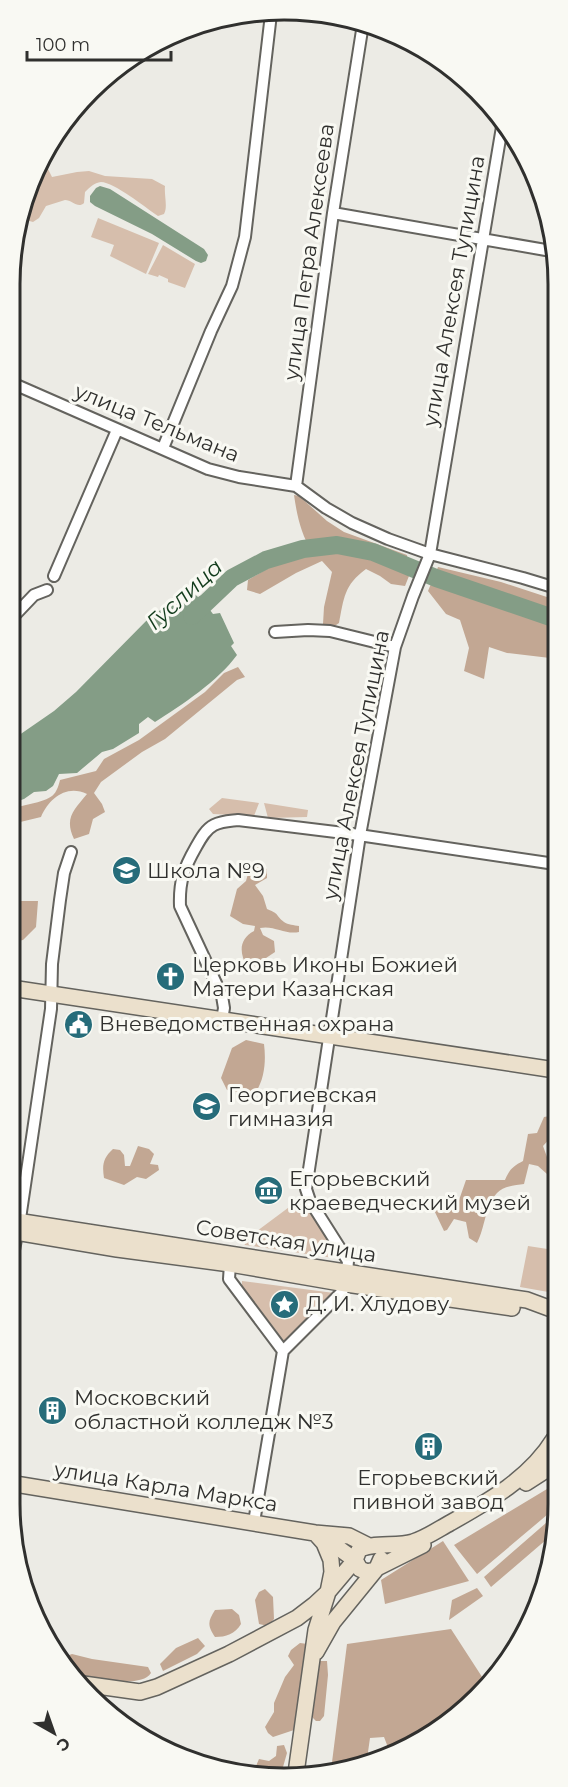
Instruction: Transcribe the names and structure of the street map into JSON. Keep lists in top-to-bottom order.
{
  "streets": {
    "street": [
      "улица Петра Алексеева",
      "улица Алексея Тупицина",
      "улица Тельмана",
      "Советская улица",
      "улица Карла Маркса"
    ]
  },
  "crossings": [
    ["улица Петра Алексеева", "улица Тельмана"],
    ["улица Алексея Тупицина", "улица Тельмана"],
    ["улица Алексея Тупицина", "Советская улица"]
  ],
  "water": ["Гуслица"],
  "places": {
    "school or university": ["Школа №9", "Георгиевская гимназия"],
    "church": ["Церковь Иконы Божией Матери Казанская"],
    "public building": ["Вневедомственная охрана"],
    "museum": ["Егорьевский краеведческий музей"],
    "place": ["Д. И. Хлудову"],
    "building": ["Московский областной колледж №3", "Егорьевский пивной завод"]
  },
  "scale_bar": "100 m",
  "north": "bottom right"
}
